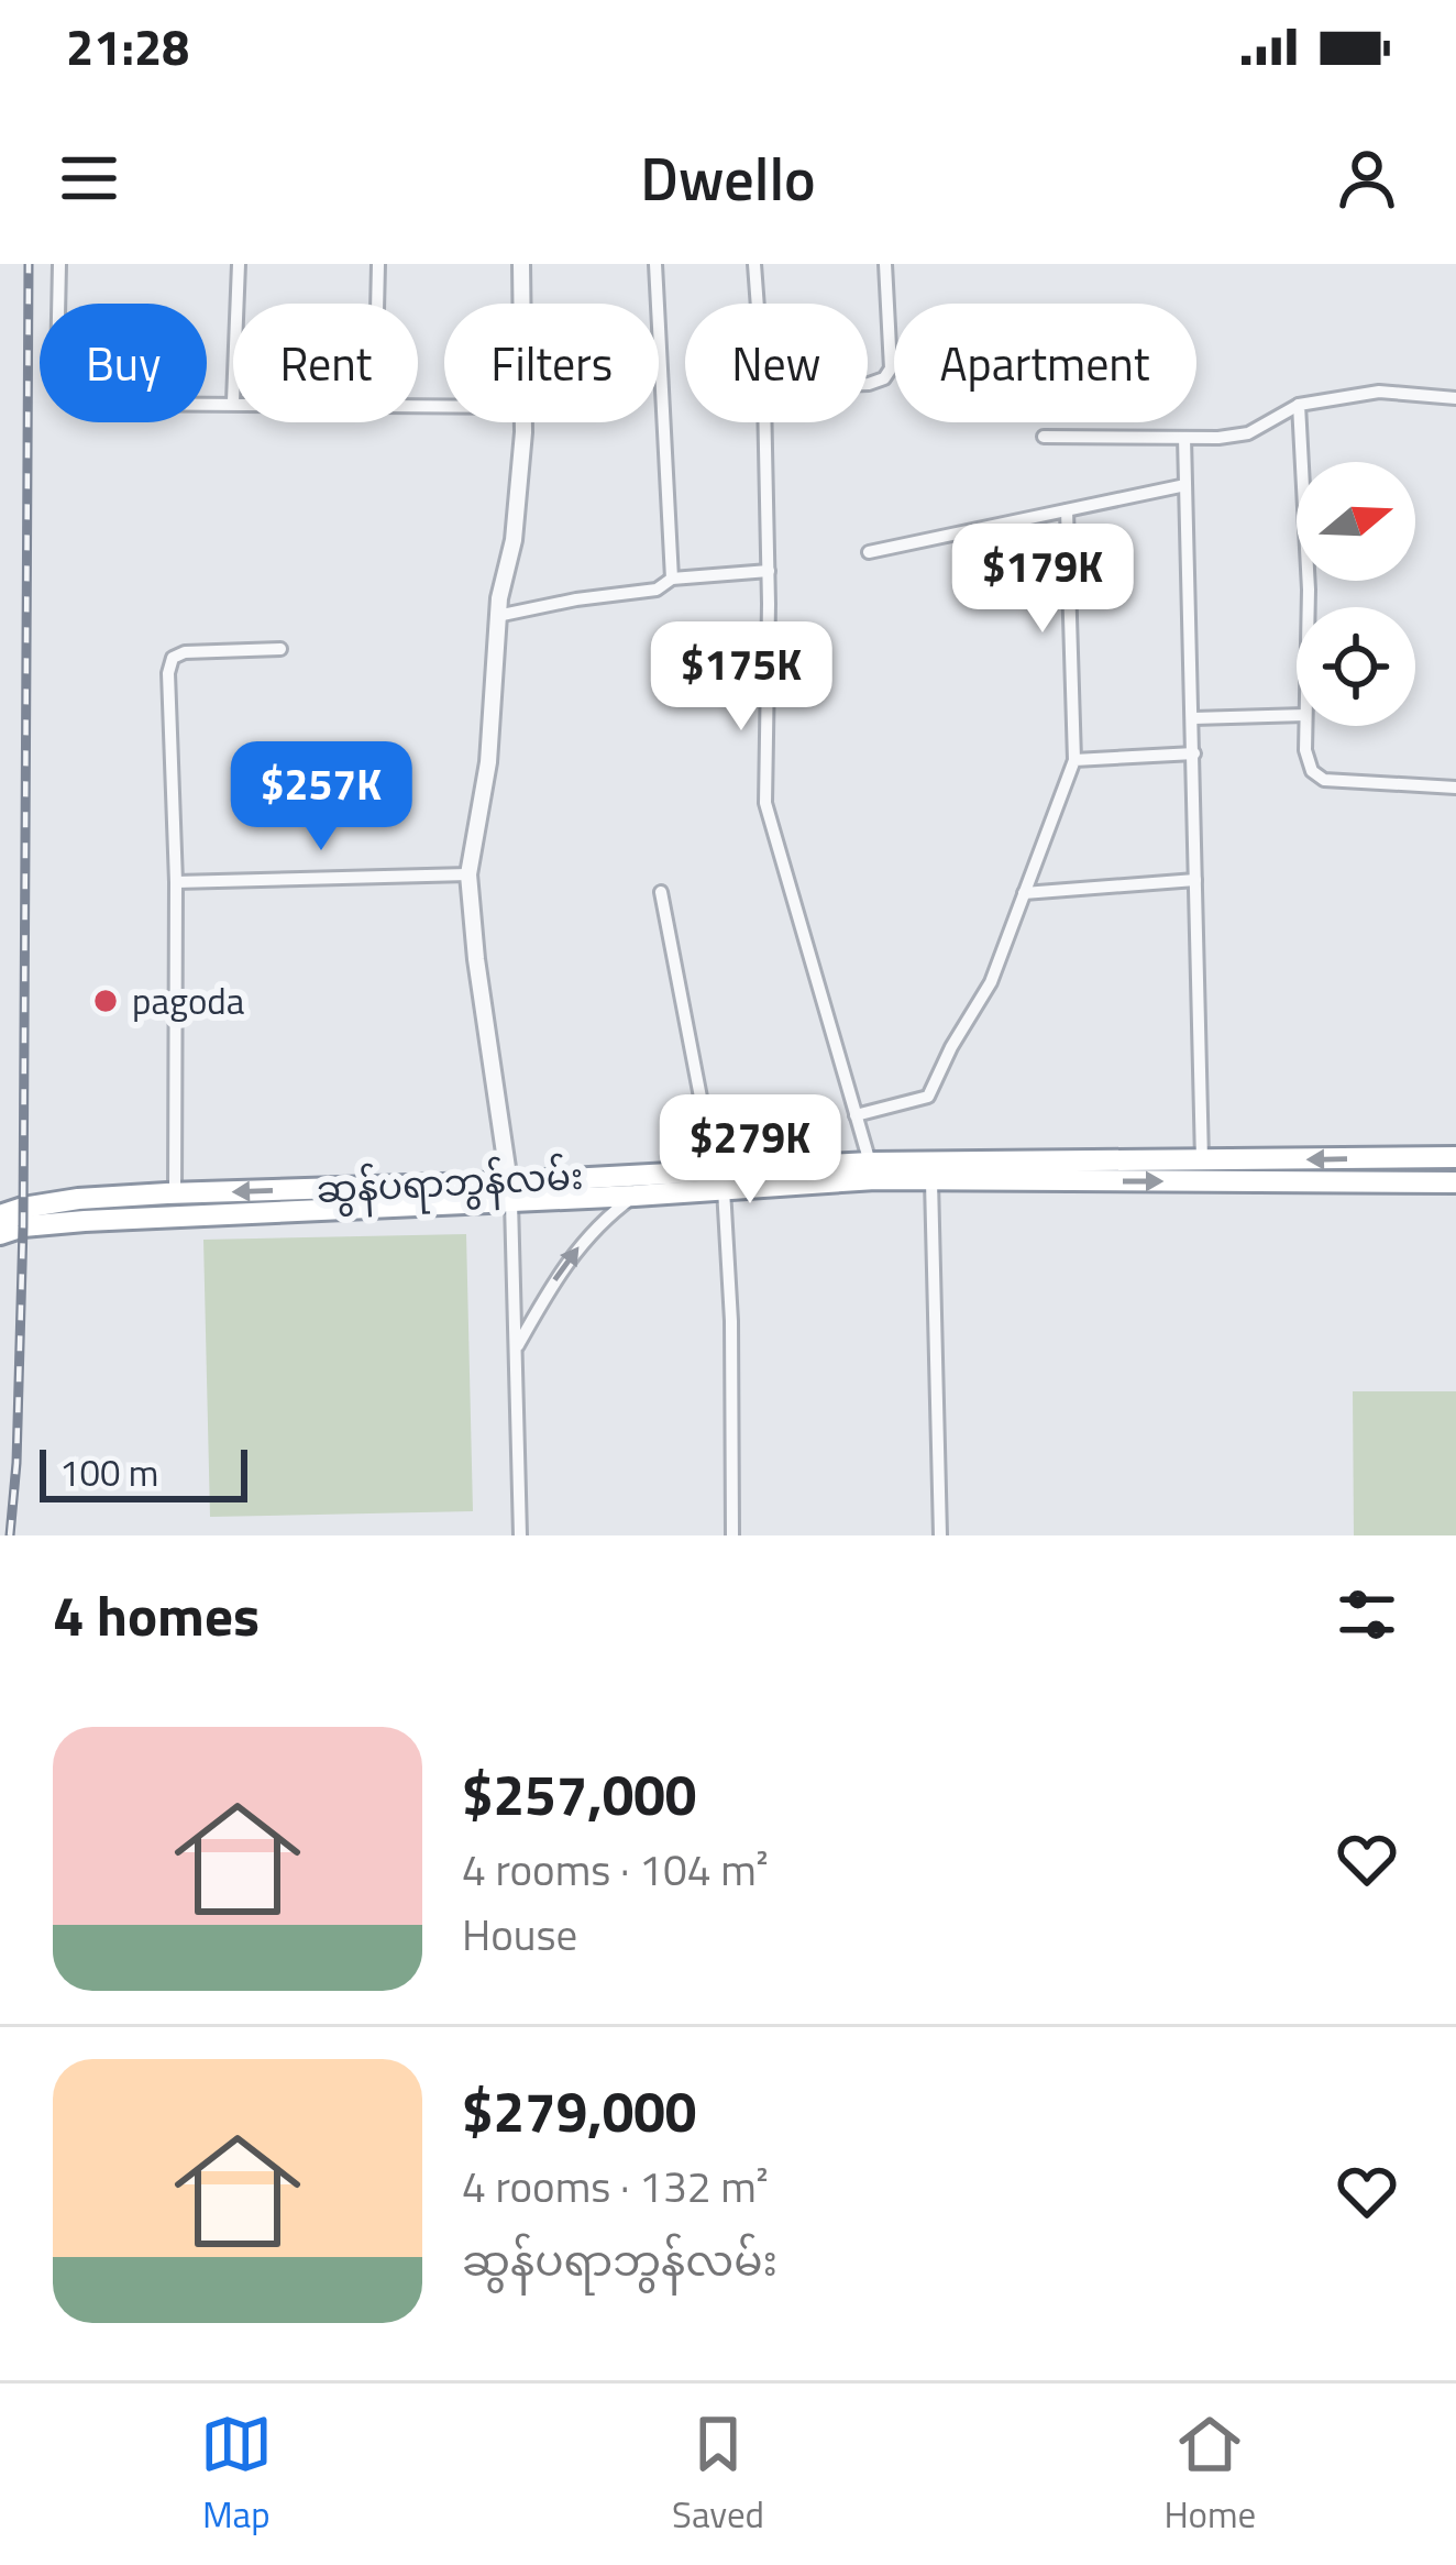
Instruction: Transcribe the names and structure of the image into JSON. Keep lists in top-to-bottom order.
{
  "streets": {
    "highway": ["ဆွန်ပရာဘွန်လမ်း"]
  },
  "places": ["pagoda"],
  "scale_bar": "100 m",
  "north": "right",
  "page": {
    "status": "21:28",
    "header": "Dwello",
    "chip": [
      "Buy",
      "Rent",
      "Filters",
      "New",
      "Apartment"
    ],
    "price": [
      "$179K",
      "$175K",
      "$257K",
      "$279K"
    ],
    "scale": "100 m",
    "heading": "4 homes",
    "list": [
      {
        "name": "$257,000",
        "note": "4 rooms · 104 m² · House"
      },
      {
        "name": "$279,000",
        "note": "4 rooms · 132 m² · ဆွန်ပရာဘွန်လမ်း"
      }
    ],
    "tabs": ["Map", "Saved", "Home"]
  }
}
